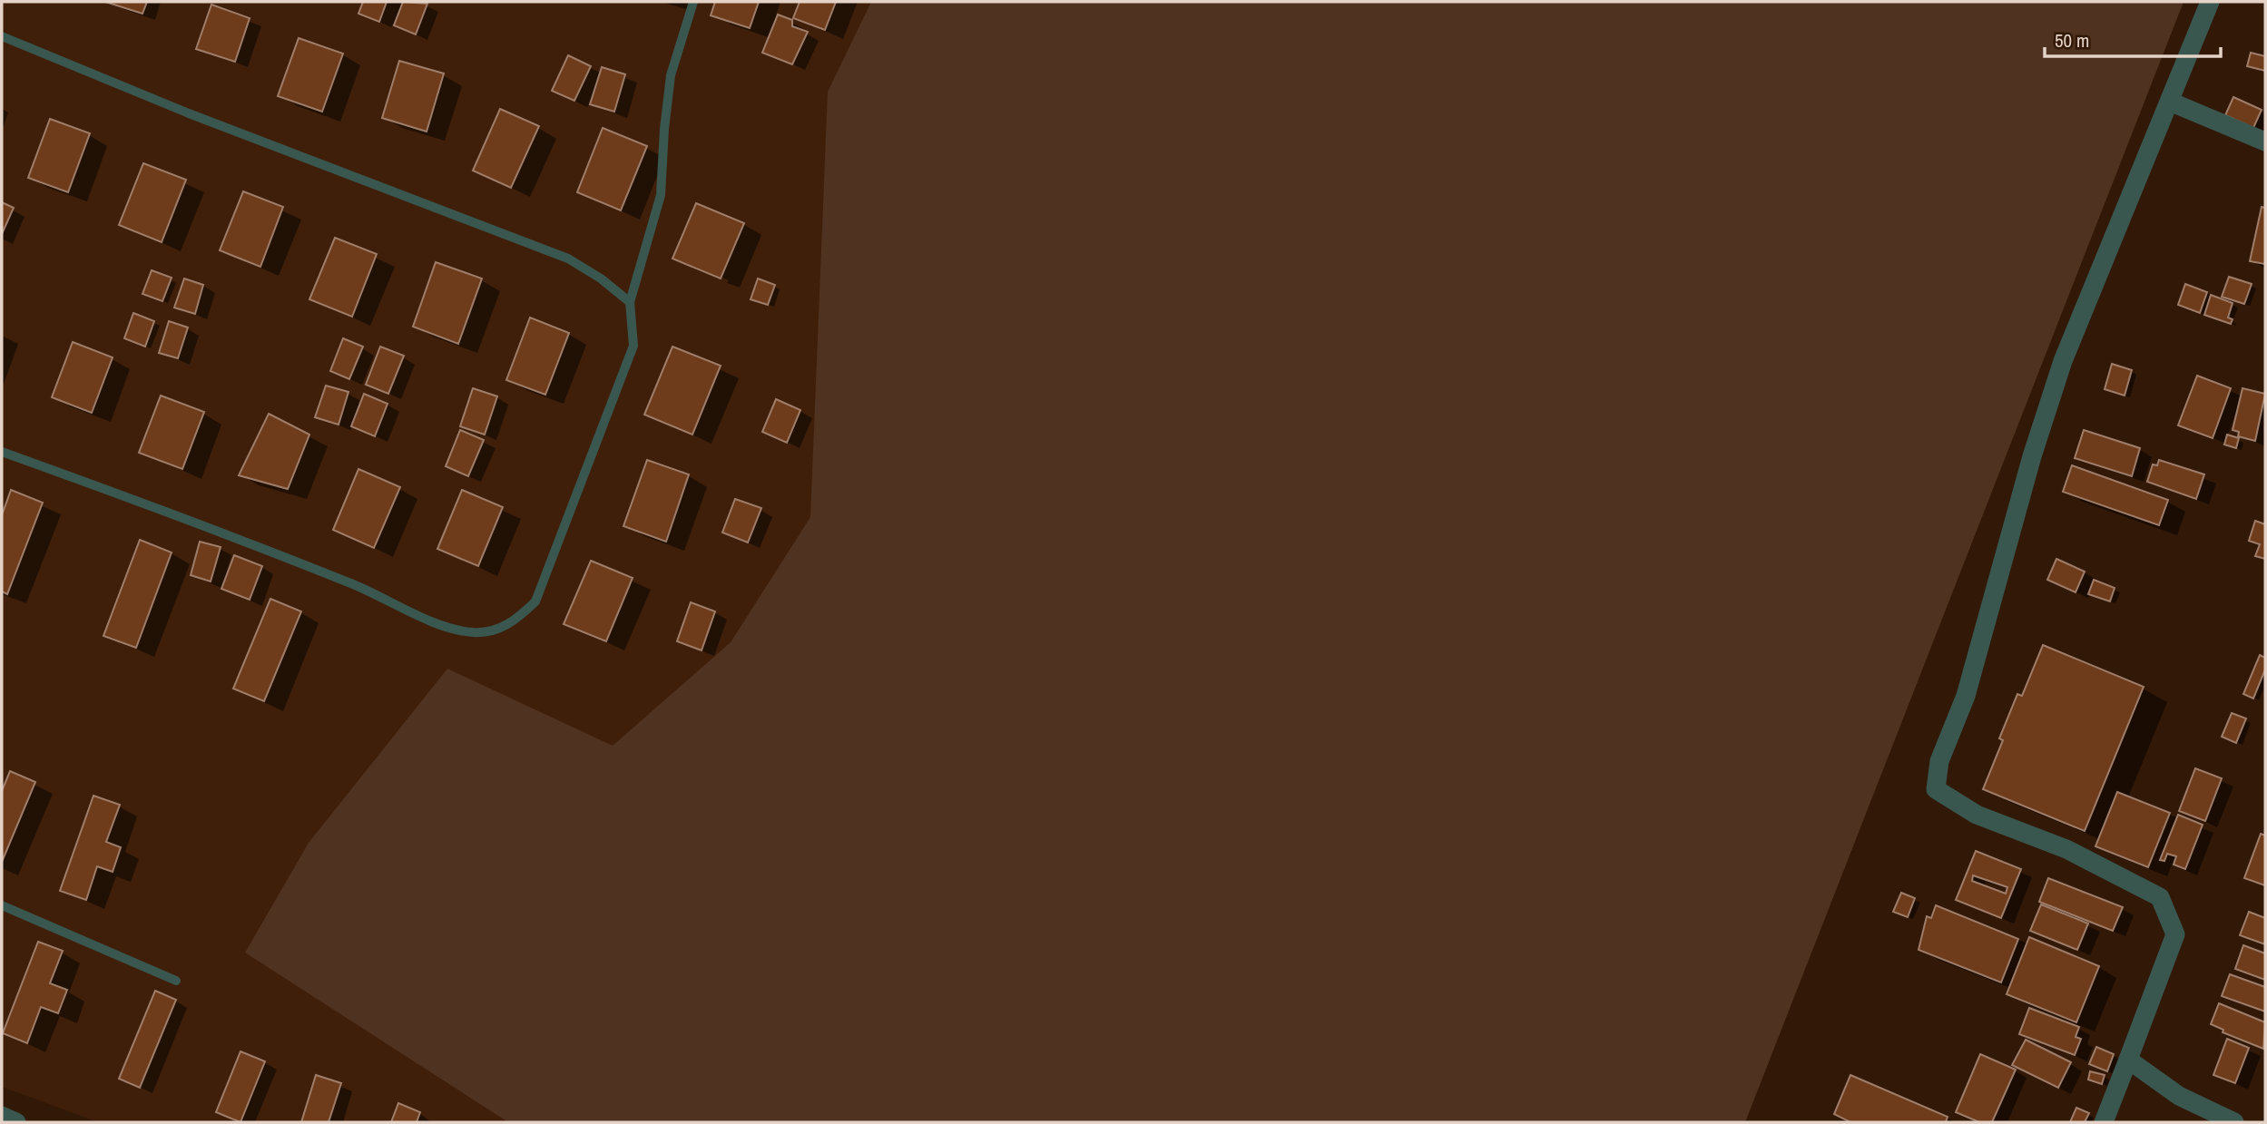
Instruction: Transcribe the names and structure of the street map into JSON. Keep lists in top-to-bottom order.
{
  "scale_bar": "50 m"
}
